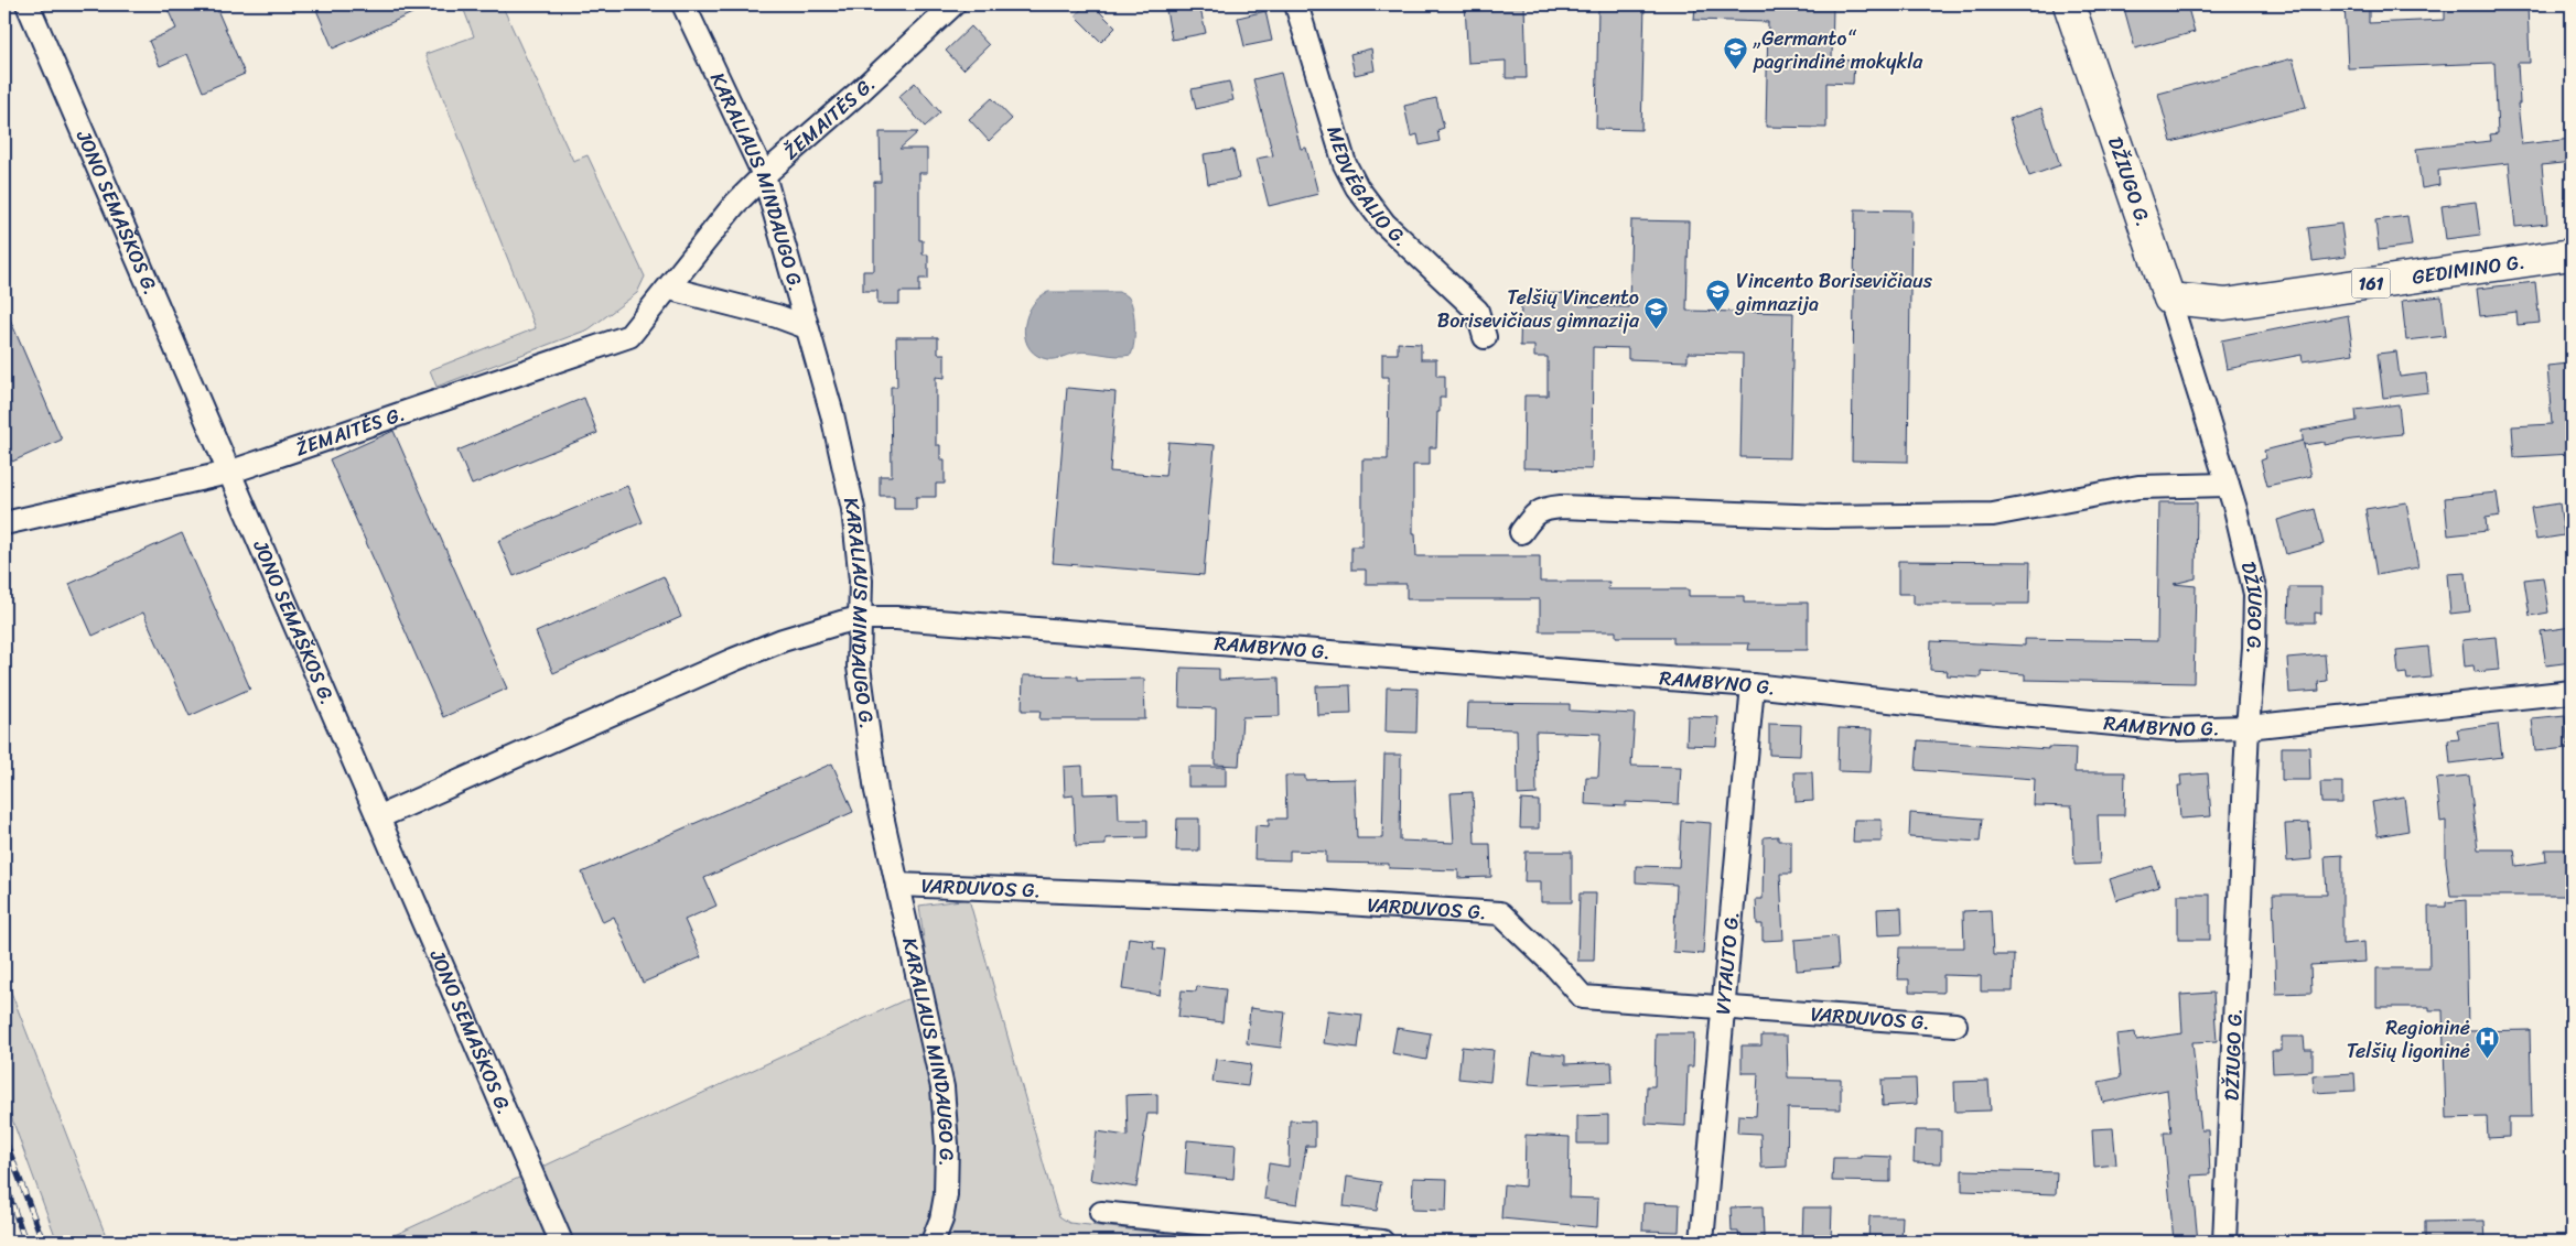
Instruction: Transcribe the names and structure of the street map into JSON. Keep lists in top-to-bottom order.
{
  "streets": {
    "main road": ["DŽIUGO G.", "GEDIMINO G.", "161"],
    "street": [
      "ŽEMAITĖS G.",
      "KARALIAUS MINDAUGO G.",
      "MEDVĖGALIO G.",
      "JONO SEMAŠKOS G.",
      "RAMBYNO G.",
      "VARDUVOS G.",
      "VYTAUTO G."
    ]
  },
  "crossings": [
    ["ŽEMAITĖS G.", "KARALIAUS MINDAUGO G."],
    ["ŽEMAITĖS G.", "JONO SEMAŠKOS G."],
    ["DŽIUGO G.", "GEDIMINO G."],
    ["DŽIUGO G.", "RAMBYNO G."],
    ["KARALIAUS MINDAUGO G.", "RAMBYNO G."],
    ["KARALIAUS MINDAUGO G.", "VARDUVOS G."],
    ["JONO SEMAŠKOS G.", "RAMBYNO G."],
    ["RAMBYNO G.", "VYTAUTO G."],
    ["VARDUVOS G.", "VYTAUTO G."]
  ],
  "places": {
    "school or university": ["„Germanto“ pagrindinė mokykla", "Vincento Borisevičiaus gimnazija", "Telšių Vincento Borisevičiaus gimnazija"],
    "hospital": ["Regioninė Telšių ligoninė"]
  }
}
